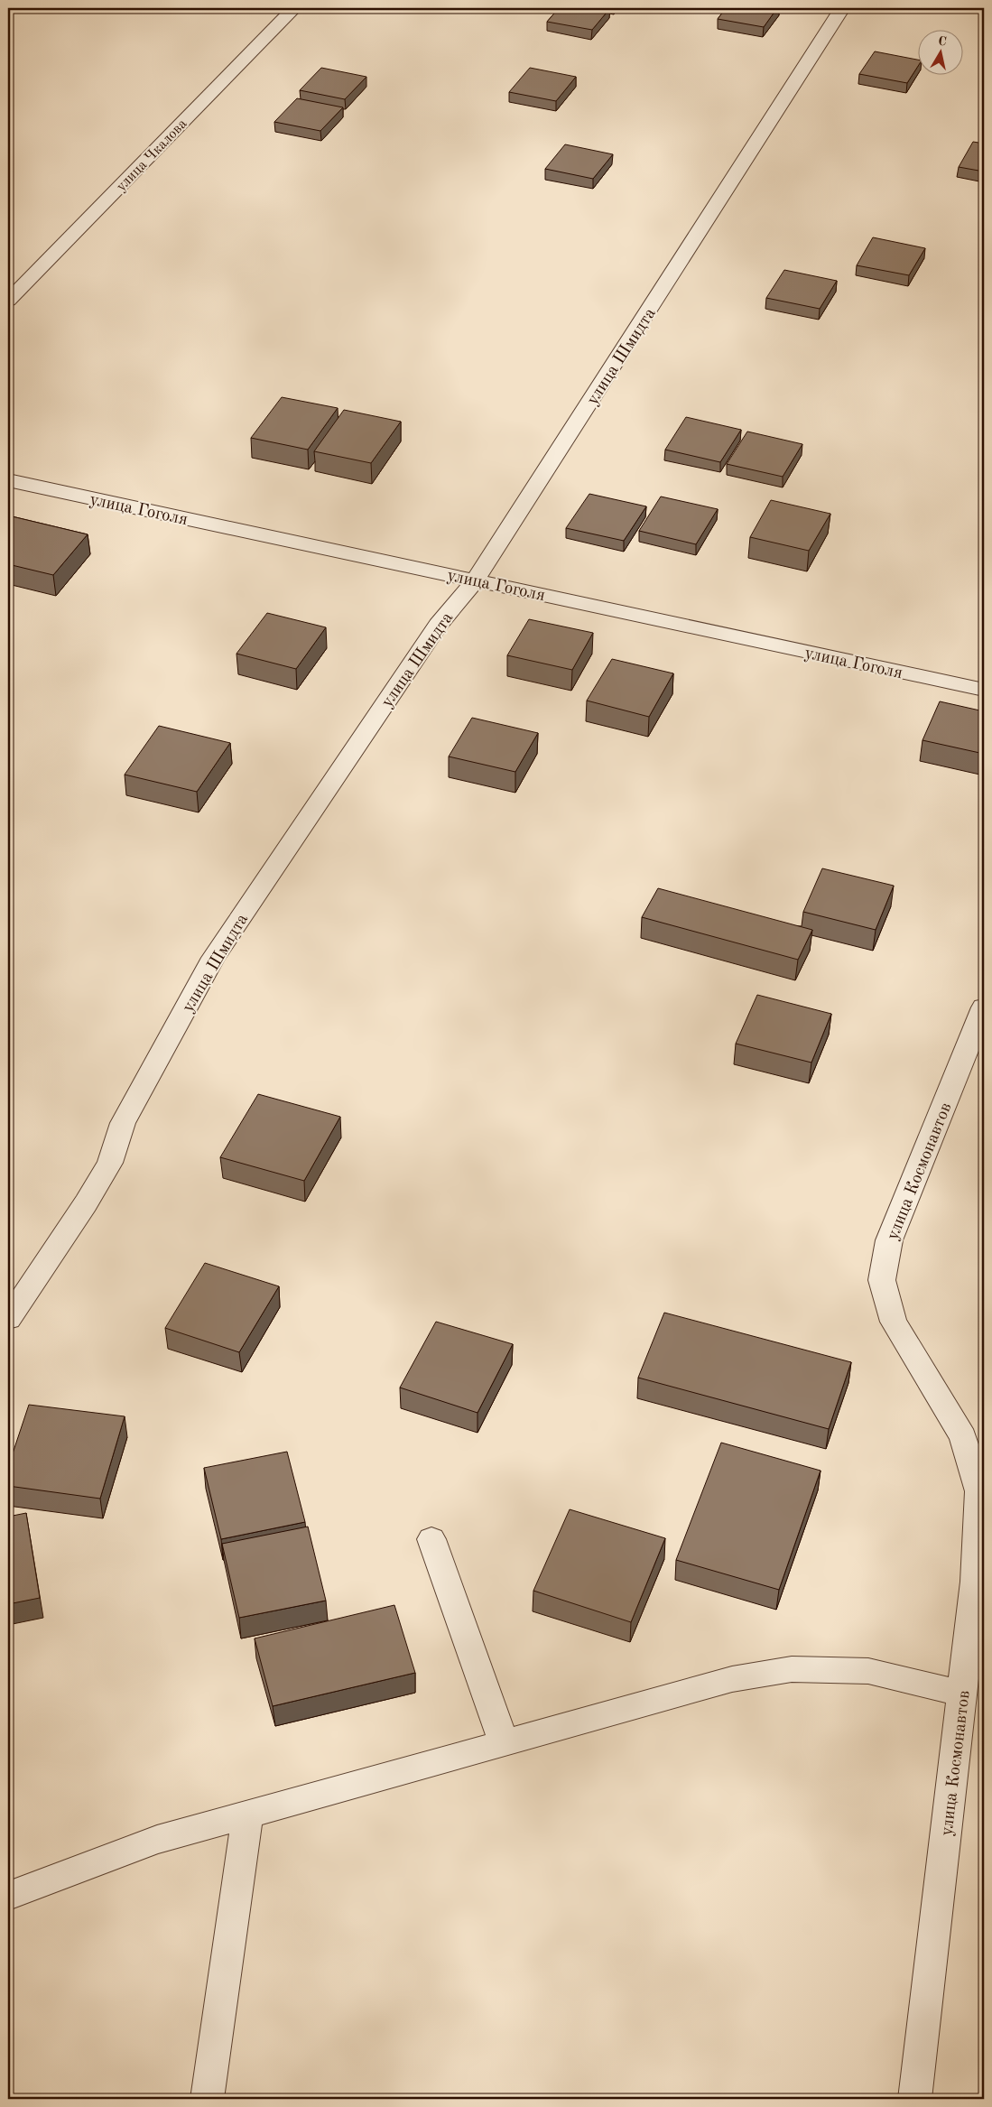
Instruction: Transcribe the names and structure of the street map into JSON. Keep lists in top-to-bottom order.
{
  "streets": {
    "street": [
      "улица Чкалова",
      "улица Шмидта",
      "улица Гоголя",
      "улица Космонавтов"
    ]
  },
  "crossings": [
    ["улица Шмидта", "улица Гоголя"]
  ],
  "north": "top"
}
